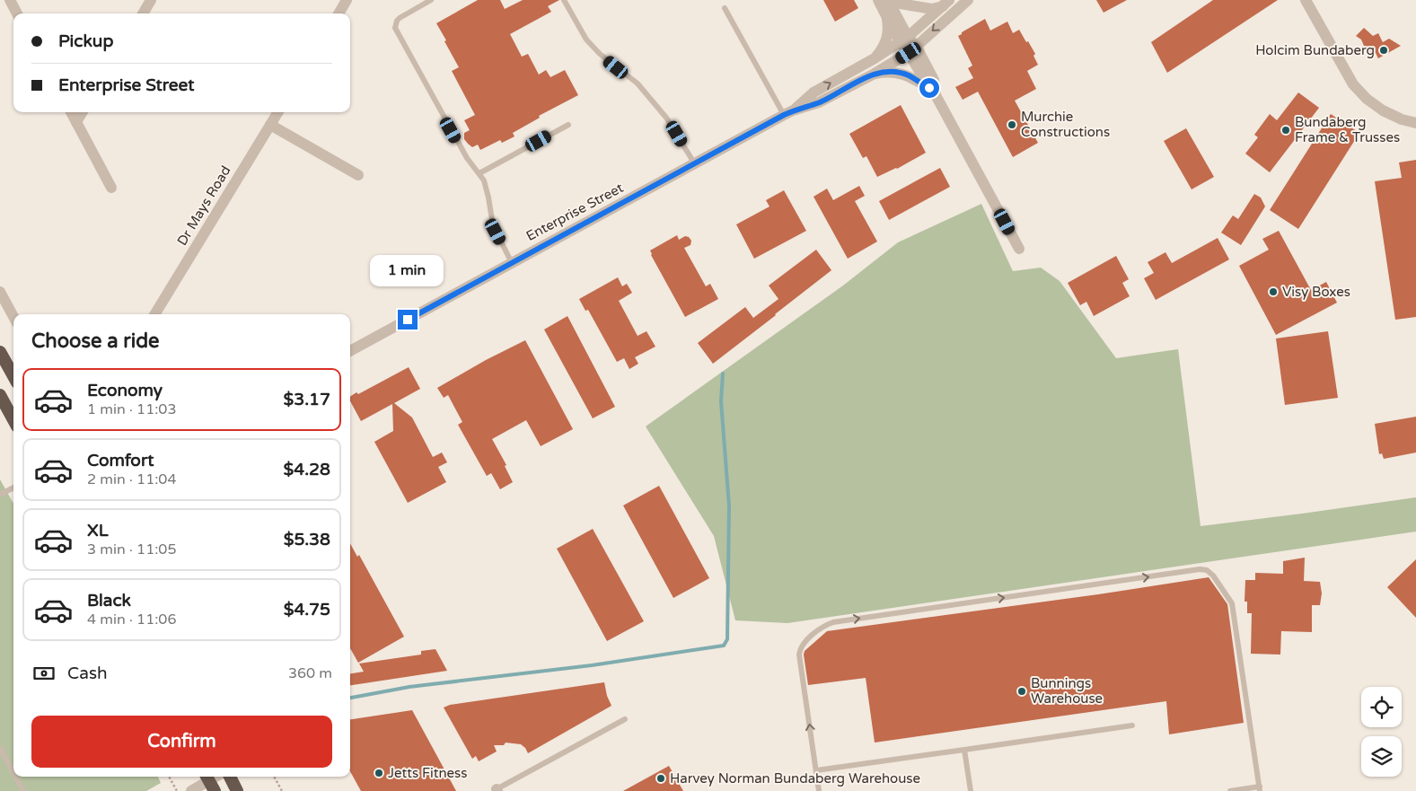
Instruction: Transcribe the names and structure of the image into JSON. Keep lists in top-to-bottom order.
{
  "streets": {
    "street": ["Dr Mays Road", "Enterprise Street"]
  },
  "places": [
    "Holcim Bundaberg",
    "Murchie Constructions",
    "Bundaberg Frame & Trusses",
    "Visy Boxes",
    "Bunnings Warehouse",
    "Jetts Fitness",
    "Harvey Norman Bundaberg Warehouse"
  ],
  "page": {
    "banner": ["Pickup", "Enterprise Street"],
    "bubble": "1 min",
    "heading": "Choose a ride",
    "list": [
      {
        "name": "Economy",
        "note": "1 min · 11:03",
        "value": "$3.17"
      },
      {
        "name": "Comfort",
        "note": "2 min · 11:04",
        "value": "$4.28"
      },
      {
        "name": "XL",
        "note": "3 min · 11:05",
        "value": "$5.38"
      },
      {
        "name": "Black",
        "note": "4 min · 11:06",
        "value": "$4.75"
      }
    ],
    "pay": ["Cash", "360 m"],
    "buttons": "Confirm"
  }
}
